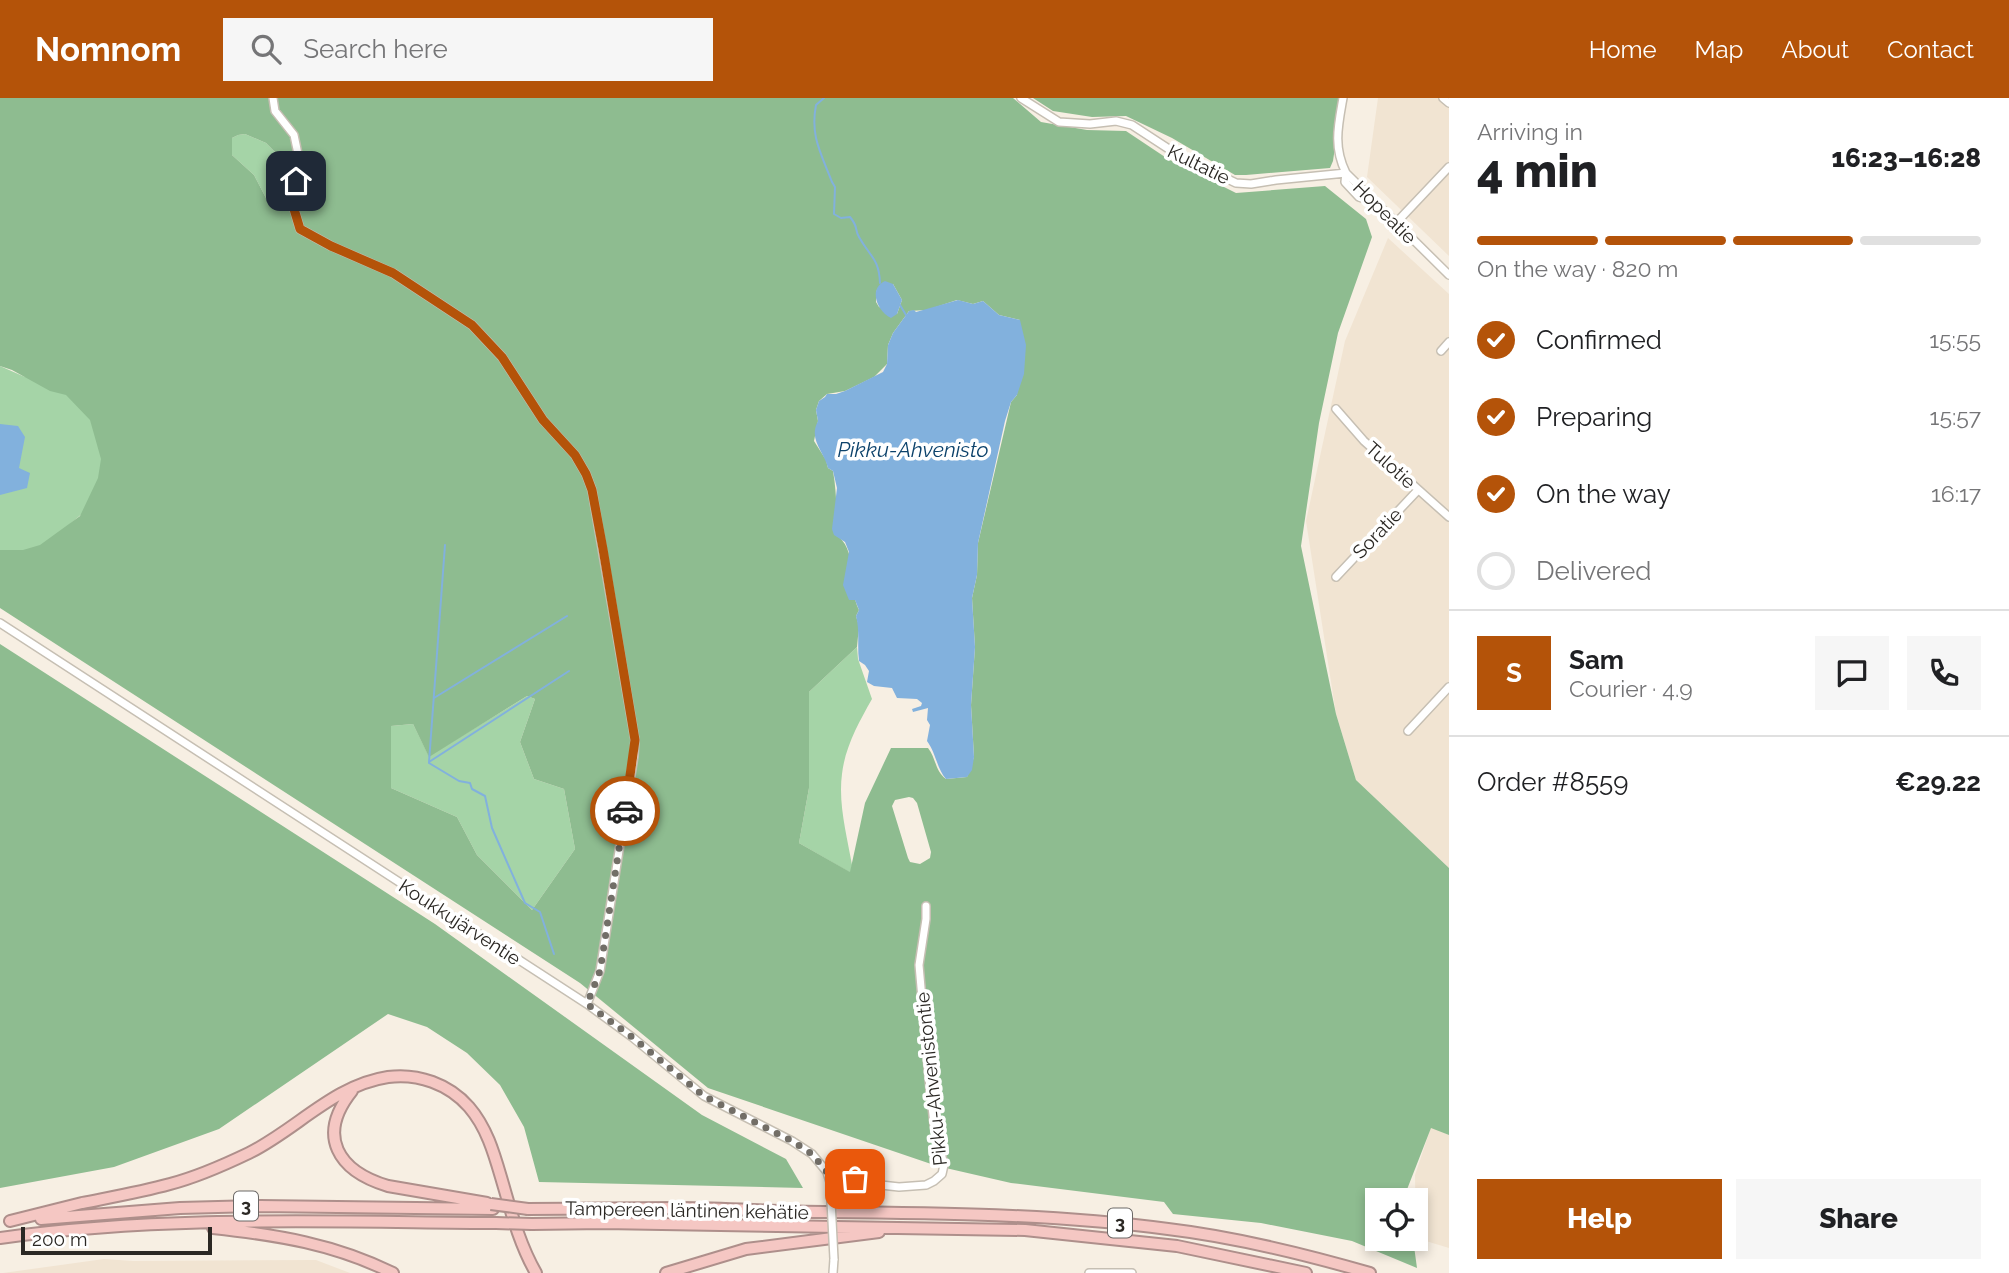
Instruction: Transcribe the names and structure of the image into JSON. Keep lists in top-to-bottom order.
{
  "streets": {
    "highway": ["3", "Tampereen läntinen kehätie"],
    "street": [
      "Kultatie",
      "Hopeatie",
      "Tulotie",
      "Soratie",
      "Koukkujärventie",
      "Pikku-Ahvenistontie"
    ]
  },
  "crossings": [
    ["Kultatie", "Hopeatie"],
    ["Tulotie", "Soratie"],
    ["Koukkujärventie", "Pikku-Ahvenistontie"]
  ],
  "water": ["Pikku-Ahvenisto"],
  "scale_bar": "200 m",
  "page": {
    "header": "Nomnom",
    "search": "Search here",
    "nav": [
      "Home",
      "Map",
      "About",
      "Contact"
    ],
    "heading": ["4 min", "Arriving in", "16:23–16:28"],
    "panel": [
      "Sam",
      "Courier · 4.9",
      "Order #8559",
      "€29.22"
    ],
    "bar": "On the way · 820 m",
    "list": [
      ["Confirmed", "15:55"],
      ["Preparing", "15:57"],
      ["On the way", "16:17"],
      "Delivered"
    ],
    "round": "S",
    "buttons": ["Help", "Share"],
    "scale": "200 m"
  }
}
